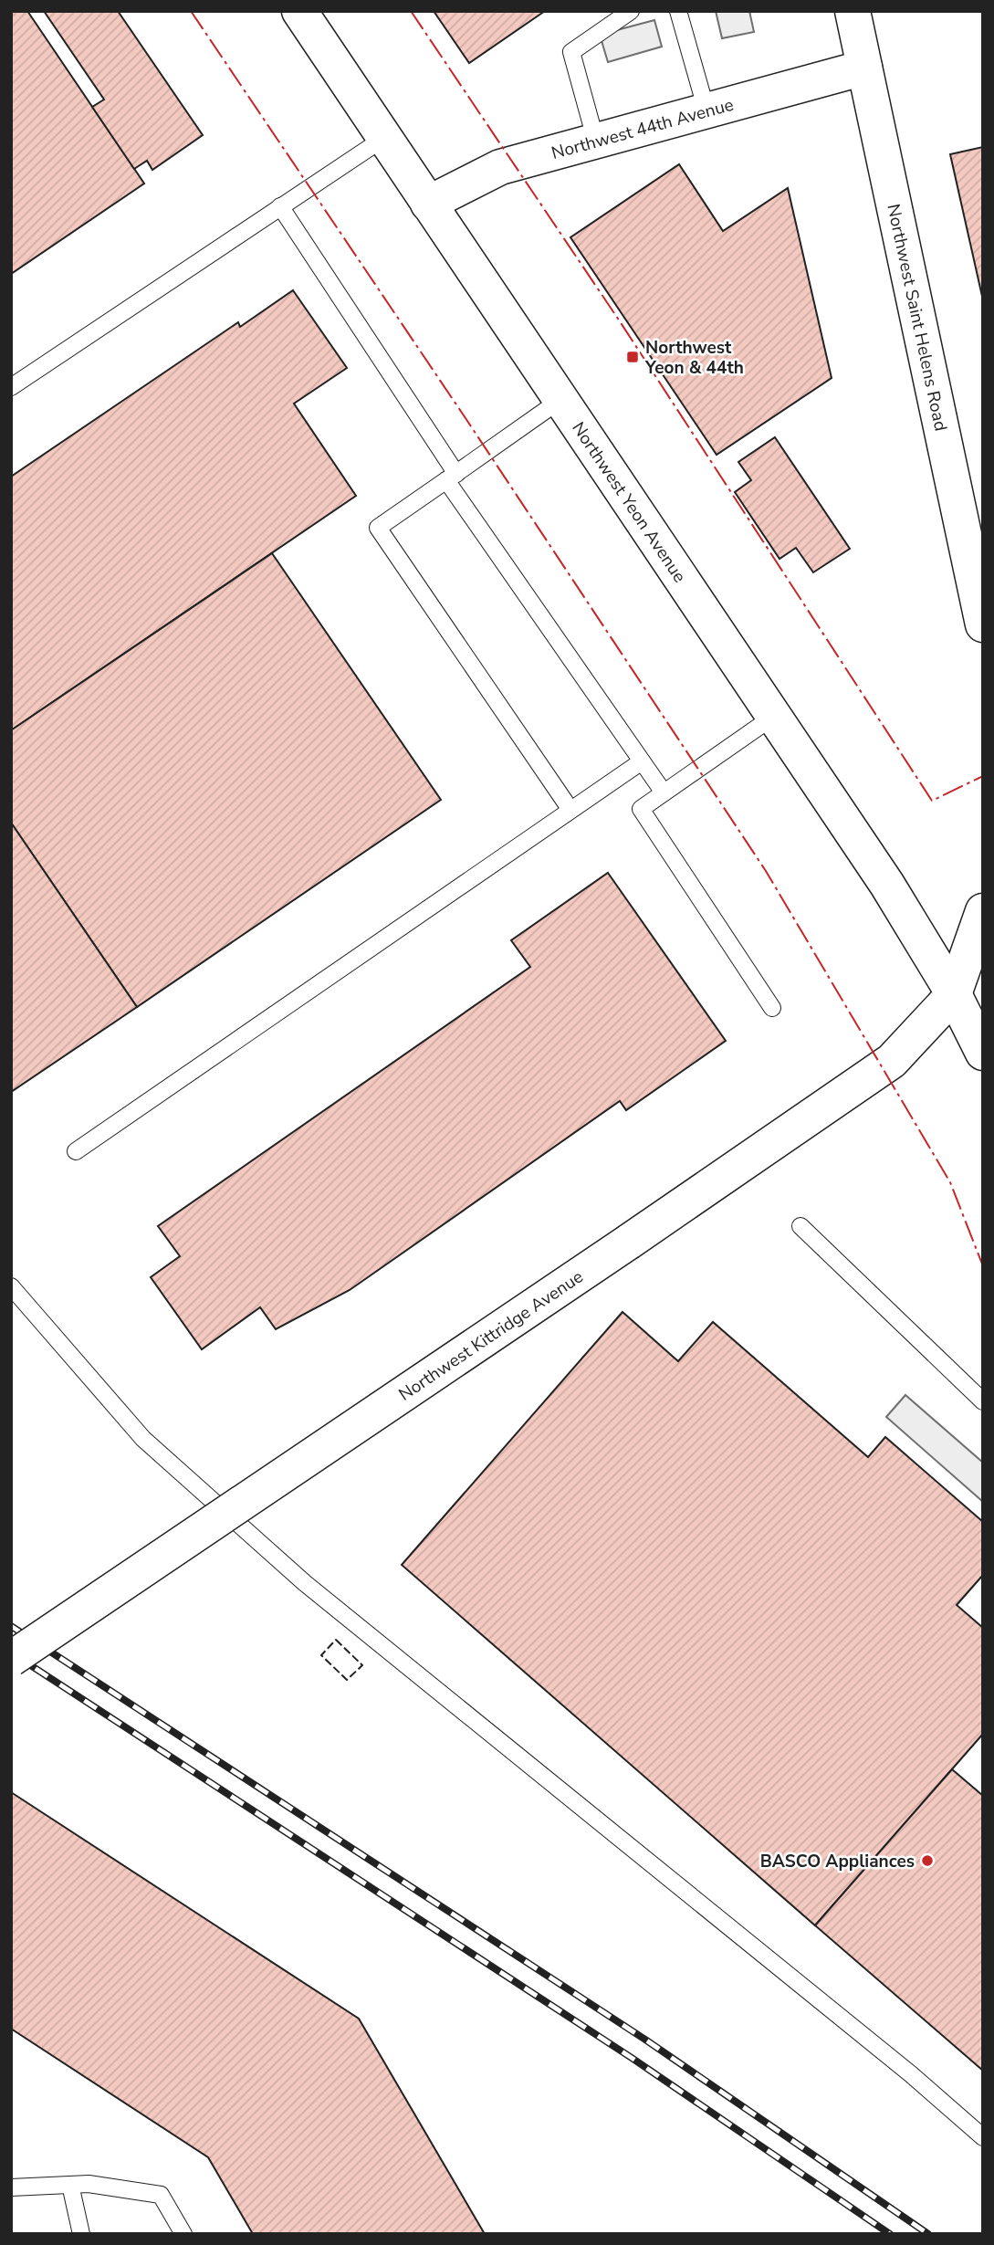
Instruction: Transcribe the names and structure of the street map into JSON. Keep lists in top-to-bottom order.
{
  "streets": {
    "main road": [
      "Northwest 44th Avenue",
      "Northwest Saint Helens Road",
      "Northwest Yeon Avenue",
      "Northwest Kittridge Avenue"
    ]
  },
  "crossings": [
    ["Northwest 44th Avenue", "Northwest Saint Helens Road"],
    ["Northwest 44th Avenue", "Northwest Yeon Avenue"],
    ["Northwest Yeon Avenue", "Northwest Kittridge Avenue"]
  ],
  "places": {
    "transit": ["Northwest Yeon & 44th"],
    "other": ["BASCO Appliances"]
  }
}
